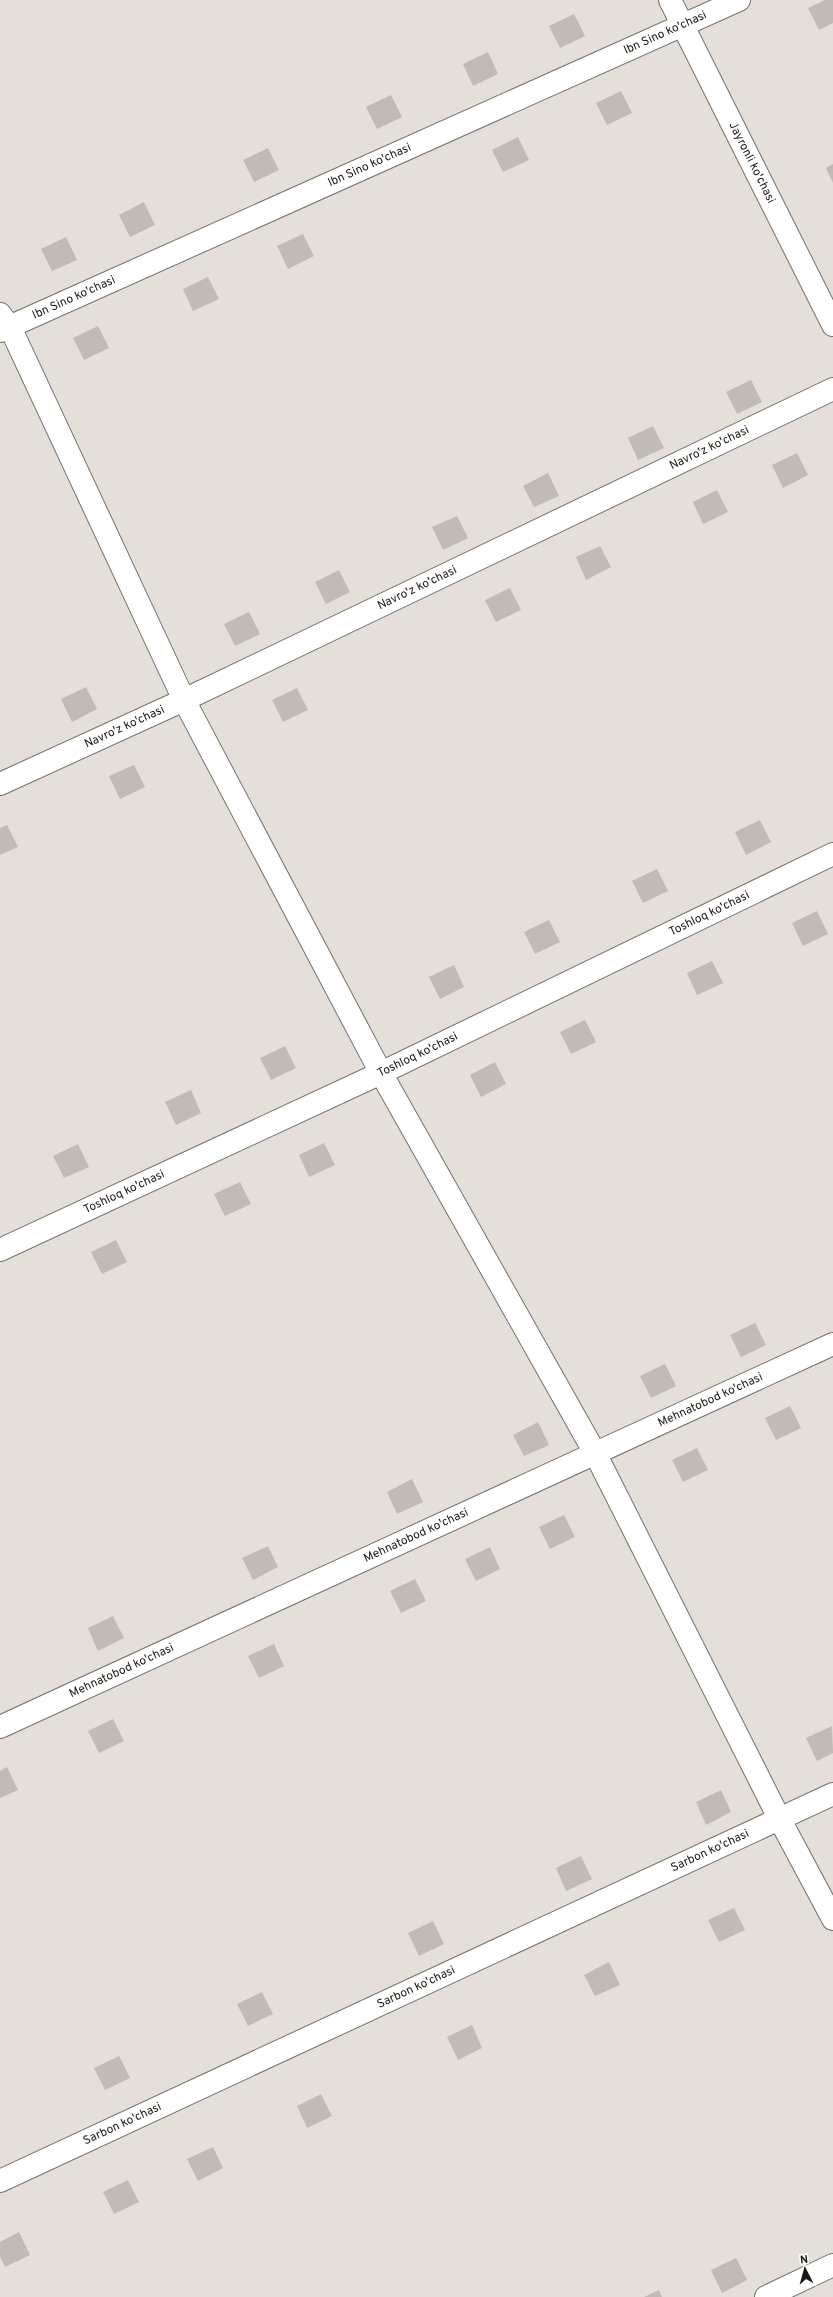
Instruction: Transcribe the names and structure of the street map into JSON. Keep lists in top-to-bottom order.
{
  "streets": {
    "street": [
      "Ibn Sino ko'chasi",
      "Jayronli ko'chasi",
      "Navro'z ko'chasi",
      "Toshloq ko'chasi",
      "Mehnatobod ko'chasi",
      "Sarbon ko'chasi"
    ]
  },
  "crossings": [
    ["Ibn Sino ko'chasi", "Jayronli ko'chasi"]
  ],
  "north": "top"
}
